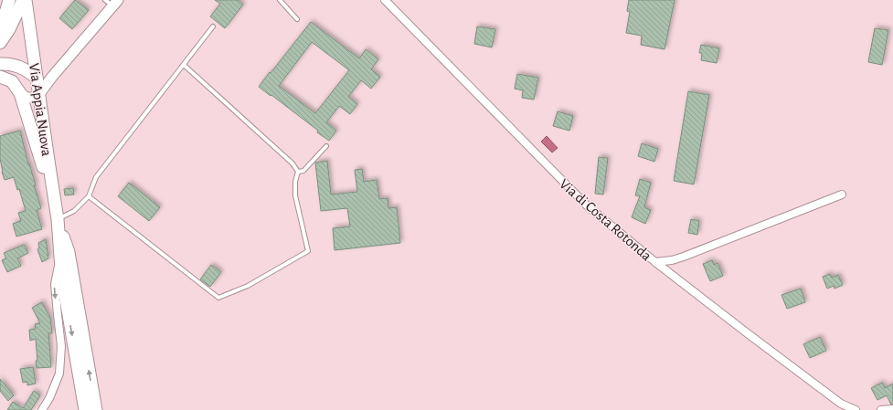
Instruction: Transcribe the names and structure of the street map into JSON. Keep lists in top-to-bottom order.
{
  "streets": {
    "main road": ["Via Appia Nuova"],
    "street": ["Via di Costa Rotonda"]
  }
}
